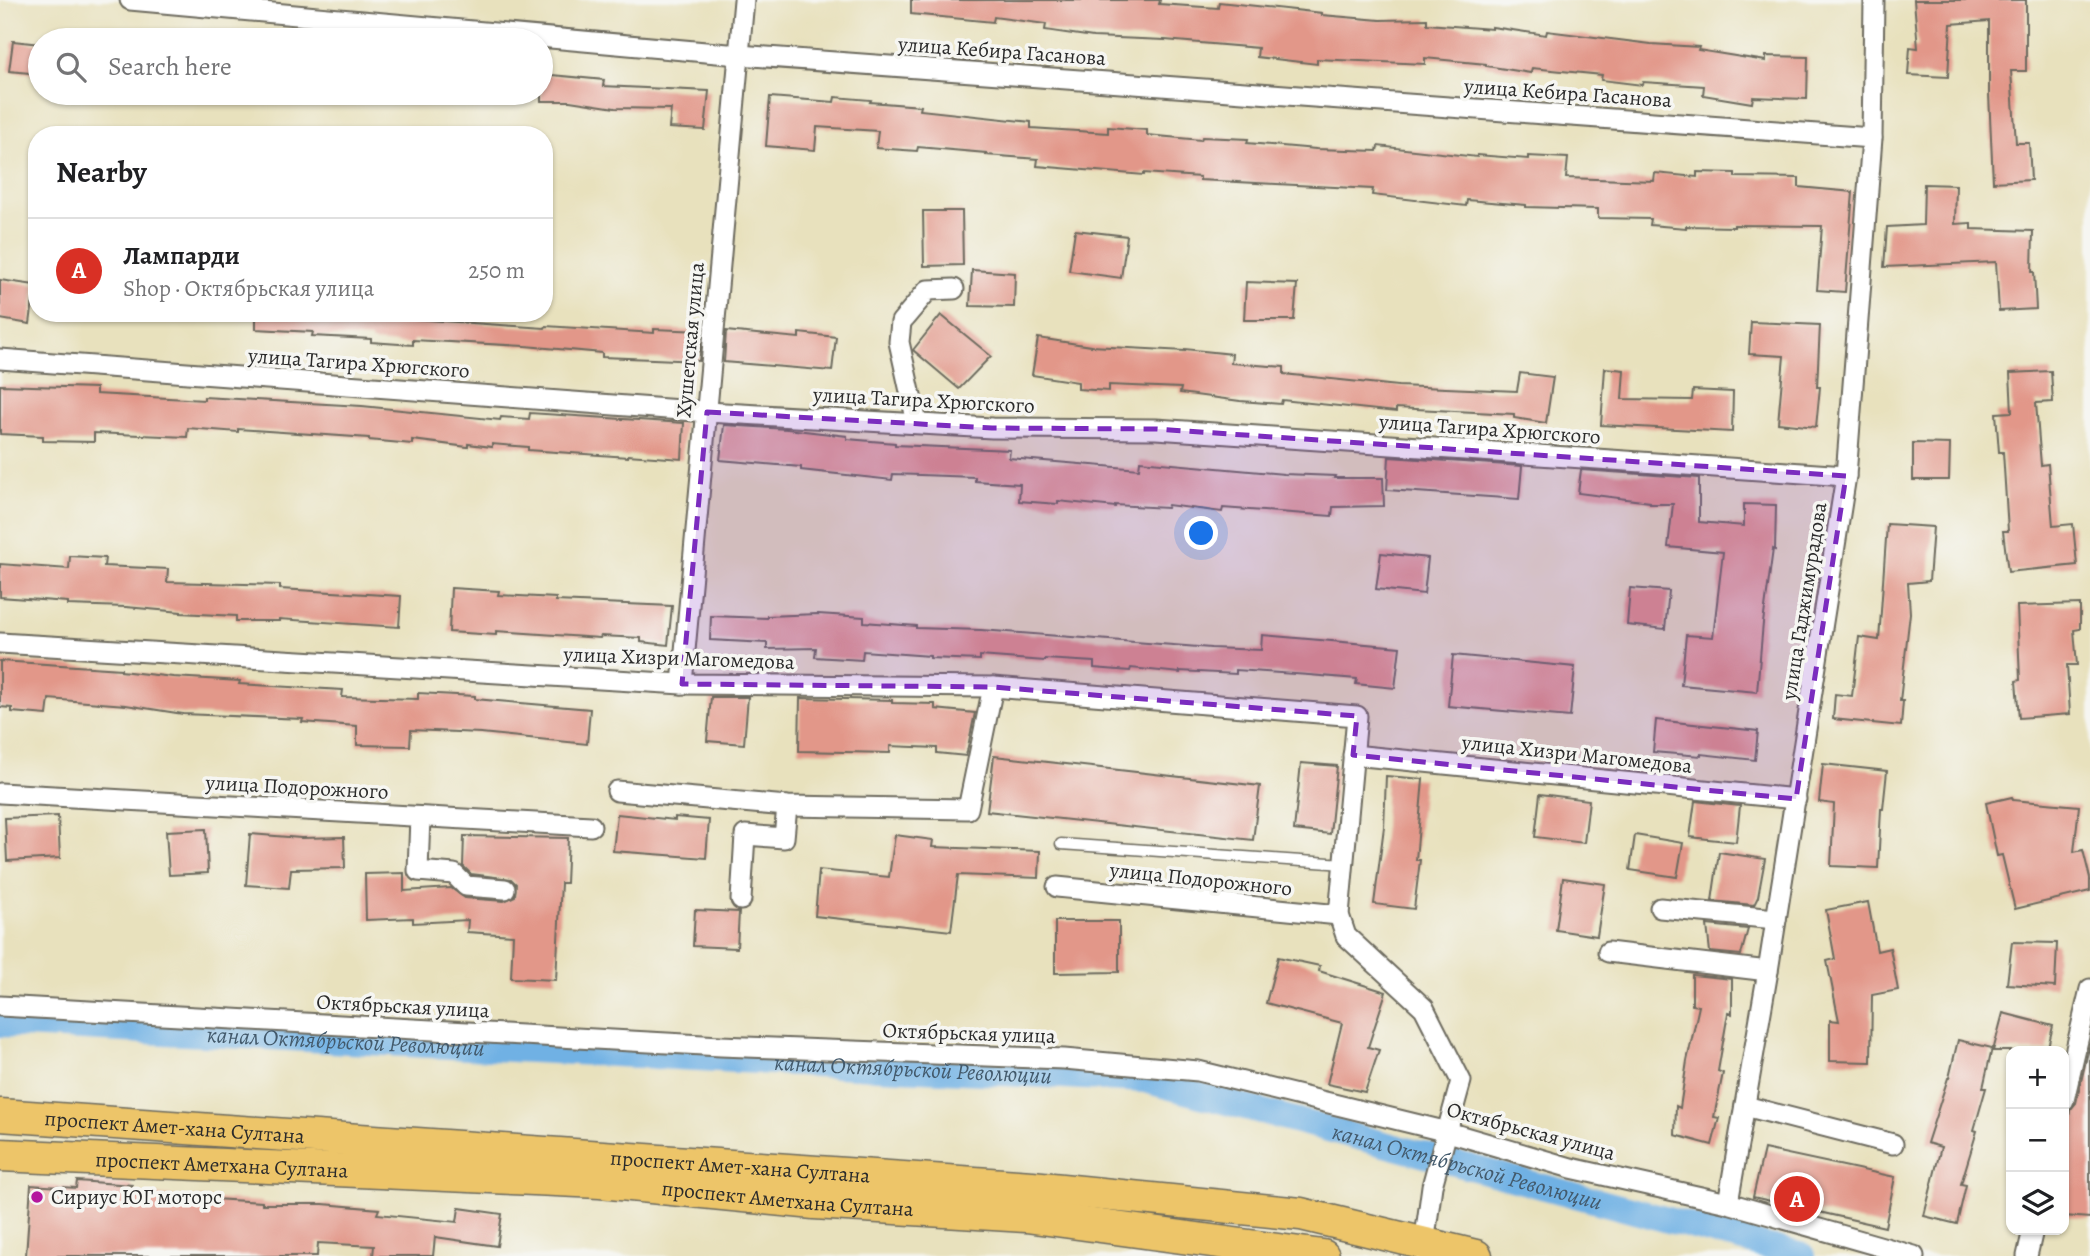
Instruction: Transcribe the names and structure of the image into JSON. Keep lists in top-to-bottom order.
{
  "streets": {
    "main road": ["проспект Амет-хана Султана", "проспект Аметхана Султана"],
    "street": [
      "улица Кебира Гасанова",
      "Хушетская улица",
      "улица Тагира Хрюгского",
      "улица Гаджимурадова",
      "улица Хизри Магомедова",
      "улица Подорожного",
      "Октябрьская улица"
    ]
  },
  "crossings": [
    ["улица Кебира Гасанова", "Хушетская улица"],
    ["улица Кебира Гасанова", "улица Гаджимурадова"],
    ["Хушетская улица", "улица Тагира Хрюгского"],
    ["Хушетская улица", "улица Хизри Магомедова"],
    ["улица Тагира Хрюгского", "улица Гаджимурадова"],
    ["улица Гаджимурадова", "улица Хизри Магомедова"],
    ["улица Гаджимурадова", "Октябрьская улица"],
    ["проспект Амет-хана Султана", "проспект Аметхана Султана"]
  ],
  "water": ["канал Октябрьской Революции"],
  "places": ["Сириус ЮГ моторс"],
  "page": {
    "search": "Search here",
    "heading": "Nearby",
    "list": [
      {
        "mark": "A",
        "name": "Лампарди",
        "note": "Shop · Октябрьская улица",
        "value": "250 m"
      }
    ],
    "map_buttons": ["+", "−"],
    "pins": "A"
  }
}
